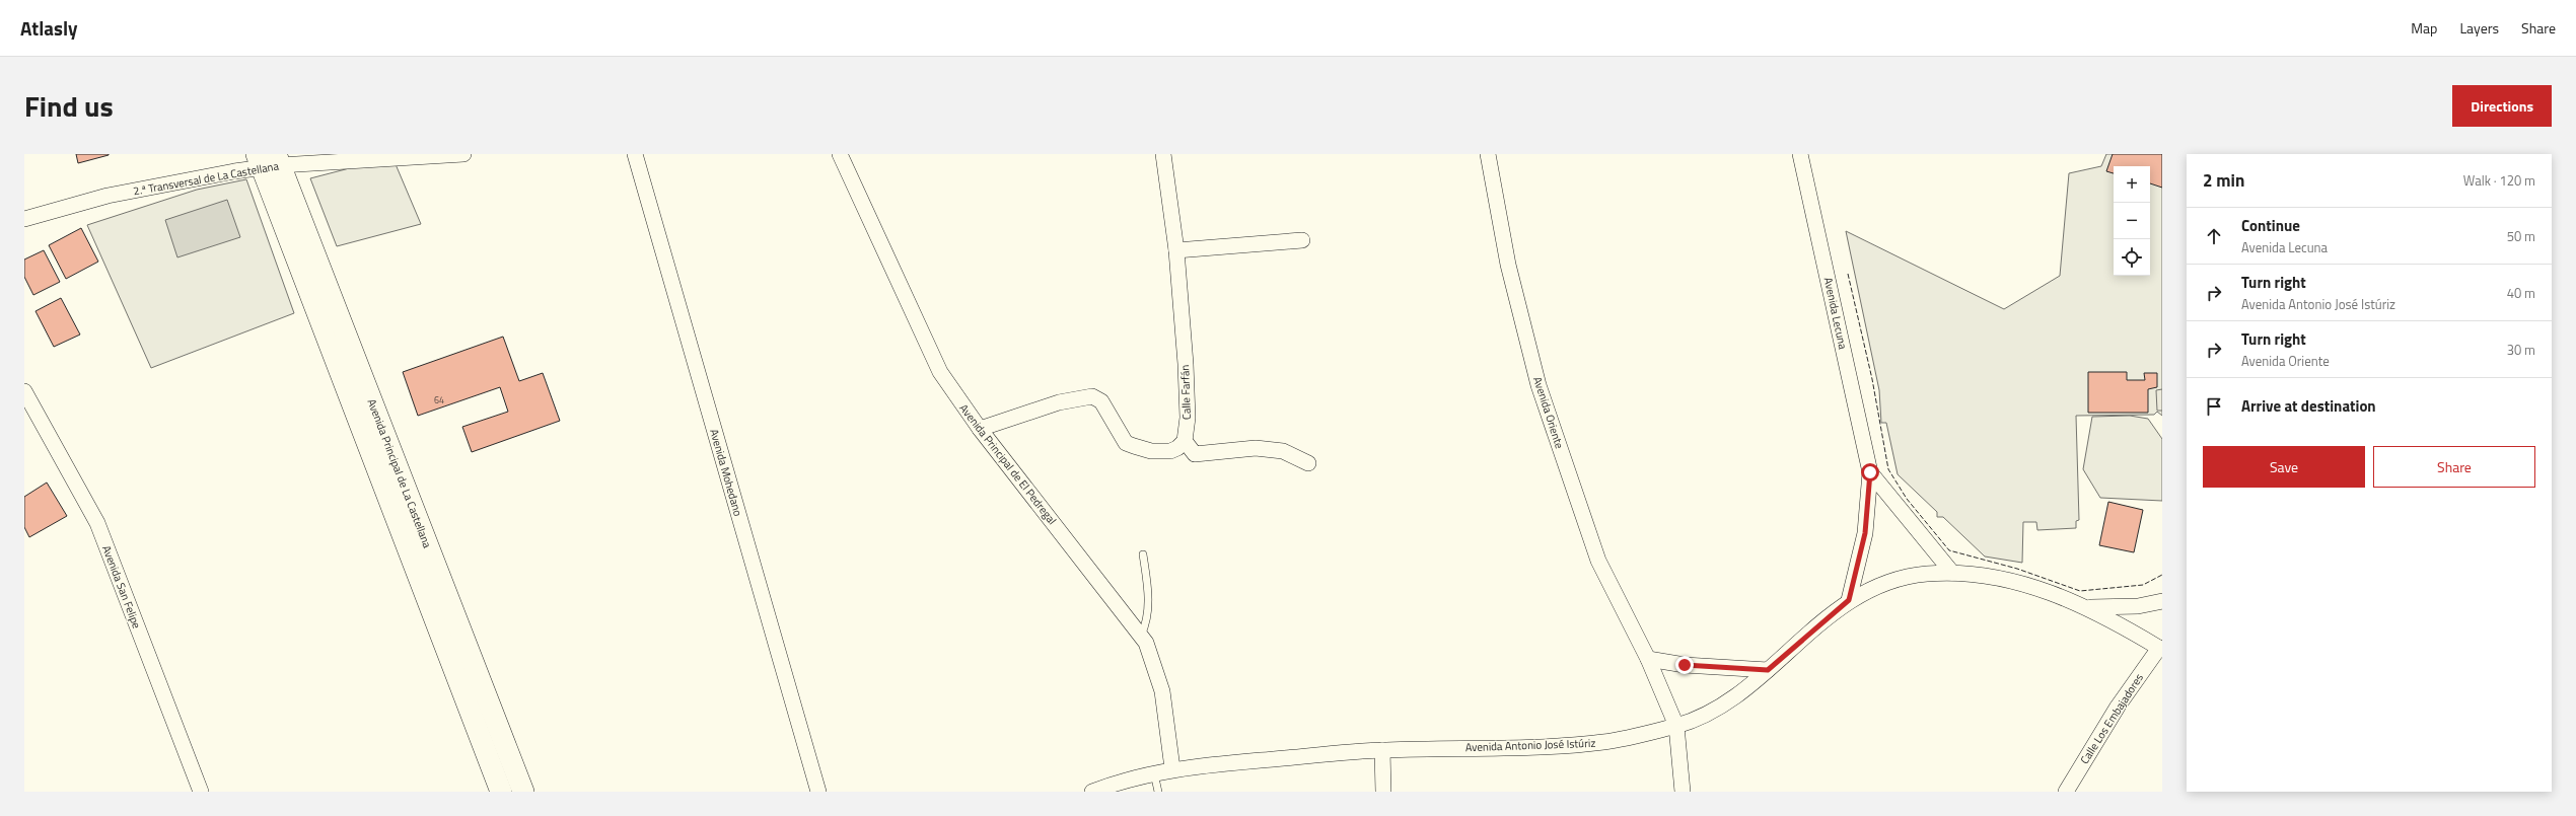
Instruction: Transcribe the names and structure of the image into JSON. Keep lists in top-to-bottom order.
{
  "streets": {
    "street": [
      "2.ª Transversal de La Castellana",
      "Avenida Lecuna",
      "Calle Farfán",
      "Avenida Oriente",
      "Avenida Principal de El Pedregal",
      "Avenida Mohedano",
      "Avenida Principal de La Castellana",
      "Avenida San Felipe",
      "Calle Los Embajadores",
      "Avenida Antonio José Istúriz"
    ]
  },
  "crossings": [
    ["2.ª Transversal de La Castellana", "Avenida Principal de La Castellana"],
    ["Avenida Lecuna", "Avenida Antonio José Istúriz"],
    ["Avenida Oriente", "Avenida Antonio José Istúriz"],
    ["Avenida Principal de El Pedregal", "Avenida Antonio José Istúriz"],
    ["Calle Los Embajadores", "Avenida Antonio José Istúriz"]
  ],
  "house_numbers": ["64"],
  "page": {
    "header": "Atlasly",
    "nav": ["Map", "Layers", "Share"],
    "title": "Find us",
    "buttons": [
      "Directions",
      ["Save", "Share"]
    ],
    "heading": ["2 min", "Walk · 120 m"],
    "map_buttons": ["+", "−"],
    "list": [
      ["Continue", "Avenida Lecuna", "50 m"],
      ["Turn right", "Avenida Antonio José Istúriz", "40 m"],
      ["Turn right", "Avenida Oriente", "30 m"],
      "Arrive at destination"
    ]
  }
}
